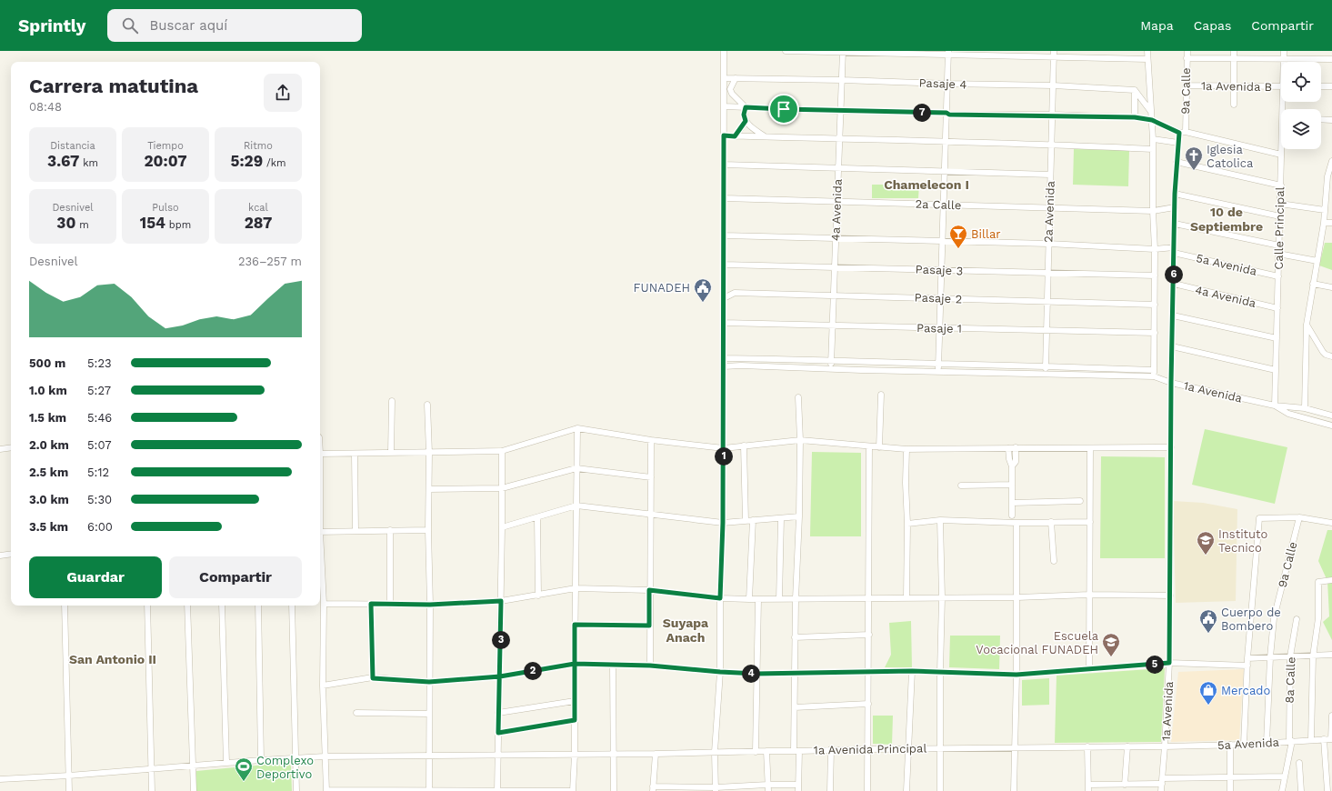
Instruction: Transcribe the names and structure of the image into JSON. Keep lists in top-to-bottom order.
{
  "streets": {
    "street": [
      "Pasaje 4",
      "1a Avenida B",
      "9a Calle",
      "2a Calle",
      "4a Avenida",
      "2a Avenida",
      "Calle Principal",
      "5a Avenida",
      "Pasaje 3",
      "Pasaje 2",
      "Pasaje 1",
      "1a Avenida",
      "8a Calle",
      "1a Avenida Principal"
    ]
  },
  "crossings": [
    ["Pasaje 4", "4a Avenida"],
    ["Pasaje 4", "2a Avenida"],
    ["1a Avenida B", "9a Calle"],
    ["9a Calle", "2a Calle"],
    ["9a Calle", "4a Avenida"],
    ["9a Calle", "5a Avenida"],
    ["9a Calle", "1a Avenida"],
    ["2a Calle", "4a Avenida"],
    ["2a Calle", "2a Avenida"],
    ["4a Avenida", "Calle Principal"],
    ["4a Avenida", "Pasaje 3"],
    ["4a Avenida", "Pasaje 2"],
    ["4a Avenida", "Pasaje 1"],
    ["2a Avenida", "Pasaje 3"],
    ["2a Avenida", "Pasaje 2"],
    ["2a Avenida", "Pasaje 1"],
    ["Calle Principal", "5a Avenida"],
    ["Calle Principal", "1a Avenida"],
    ["5a Avenida", "1a Avenida"],
    ["5a Avenida", "8a Calle"],
    ["5a Avenida", "1a Avenida Principal"],
    ["1a Avenida", "1a Avenida Principal"]
  ],
  "districts": [
    "Chamelecon I",
    "10 de Septiembre",
    "Suyapa Anach",
    "San Antonio II"
  ],
  "places": {
    "church": ["Iglesia Catolica"],
    "bar": ["Billar"],
    "public building": ["FUNADEH", "Cuerpo de Bombero"],
    "school or university": ["Instituto Tecnico", "Escuela Vocacional FUNADEH"],
    "shop": ["Mercado"],
    "sports": ["Complexo Deportivo"]
  },
  "page": {
    "header": "Sprintly",
    "search": "Buscar aquí",
    "nav": ["Mapa", "Capas", "Compartir"],
    "heading": ["Carrera matutina", "08:48"],
    "pins": [
      "7",
      "6",
      "1",
      "3",
      "5",
      "2",
      "4"
    ],
    "stats": [
      ["Distancia", "3.67 km"],
      ["Tiempo", "20:07"],
      ["Ritmo", "5:29 /km"],
      ["Desnivel", "30 m"],
      ["Pulso", "154 bpm"],
      ["kcal", "287"]
    ],
    "chart": ["Desnivel", "236–257 m"],
    "list": [
      {
        "name": "500 m",
        "note": "5:23"
      },
      {
        "name": "1.0 km",
        "note": "5:27"
      },
      {
        "name": "1.5 km",
        "note": "5:46"
      },
      {
        "name": "2.0 km",
        "note": "5:07"
      },
      {
        "name": "2.5 km",
        "note": "5:12"
      },
      {
        "name": "3.0 km",
        "note": "5:30"
      },
      {
        "name": "3.5 km",
        "note": "6:00"
      }
    ],
    "buttons": ["Guardar", "Compartir"]
  }
}
